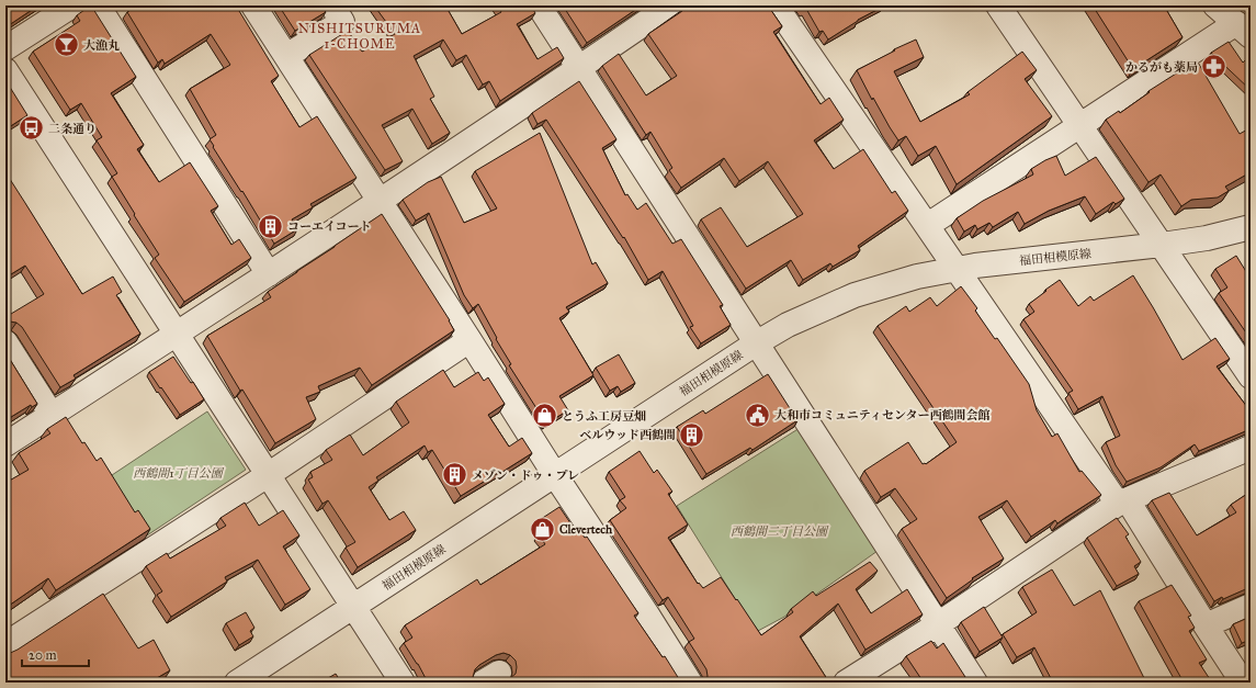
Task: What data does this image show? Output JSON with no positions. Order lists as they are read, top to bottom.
{
  "streets": {
    "street": ["福田相模原線"]
  },
  "districts": ["NISHITSURUMA 1-CHOME"],
  "parks": ["西鶴間1丁目公園", "西鶴間二丁目公園"],
  "places": {
    "bar": ["大漁丸"],
    "pharmacy": ["かるがも薬局"],
    "bus stop": ["二条通り"],
    "building": ["コーエイコート", "ベルウッド西鶴間", "メゾン・ドゥ・プレ"],
    "public building": ["大和市コミュニティセンター西鶴間会館"],
    "shop": ["とうふ工房豆畑", "Clevertech"]
  },
  "scale_bar": "20 m"
}
